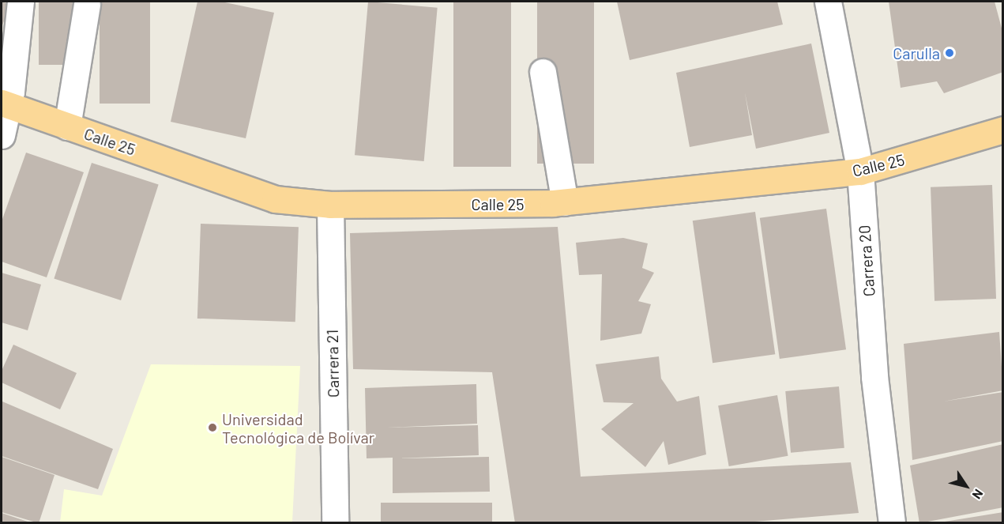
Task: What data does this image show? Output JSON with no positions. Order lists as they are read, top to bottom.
{
  "streets": {
    "main road": ["Calle 25"],
    "street": ["Carrera 20", "Carrera 21"]
  },
  "crossings": [
    ["Calle 25", "Carrera 20"],
    ["Calle 25", "Carrera 21"]
  ],
  "places": ["Carulla", "Universidad Tecnológica de Bolívar"],
  "north": "bottom right"
}
